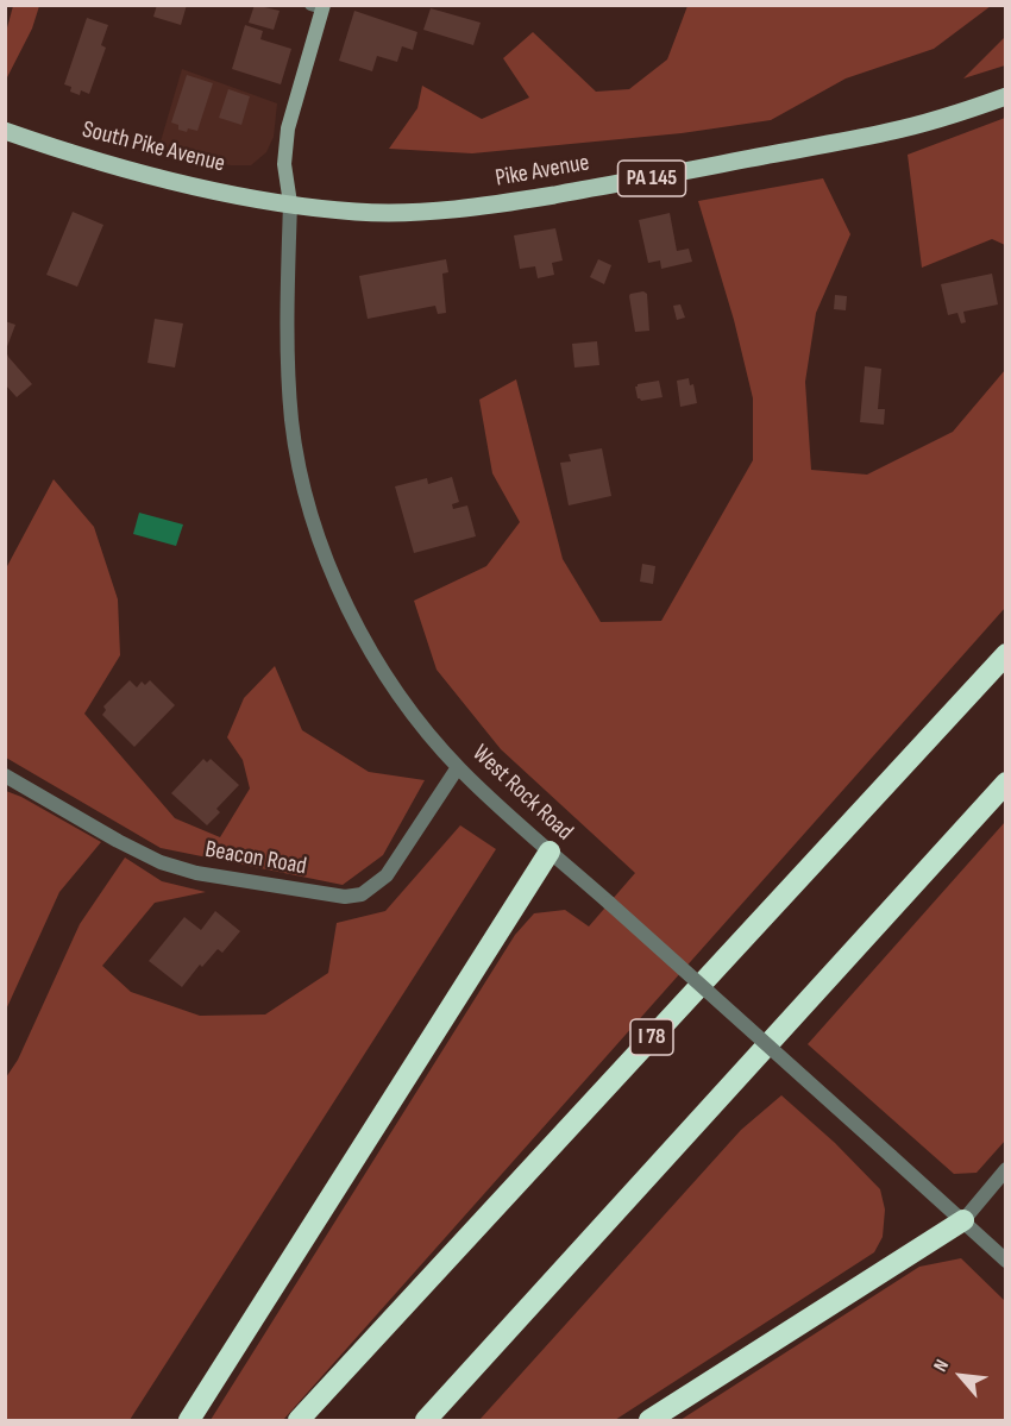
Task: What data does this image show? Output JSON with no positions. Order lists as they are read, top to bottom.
{
  "streets": {
    "highway": ["I 78"],
    "main road": ["South Pike Avenue", "Pike Avenue", "PA 145"],
    "street": ["West Rock Road", "Beacon Road"]
  },
  "crossings": [
    ["South Pike Avenue", "Pike Avenue"],
    ["South Pike Avenue", "West Rock Road"],
    ["Pike Avenue", "West Rock Road"],
    ["West Rock Road", "Beacon Road"]
  ],
  "north": "top left"
}
